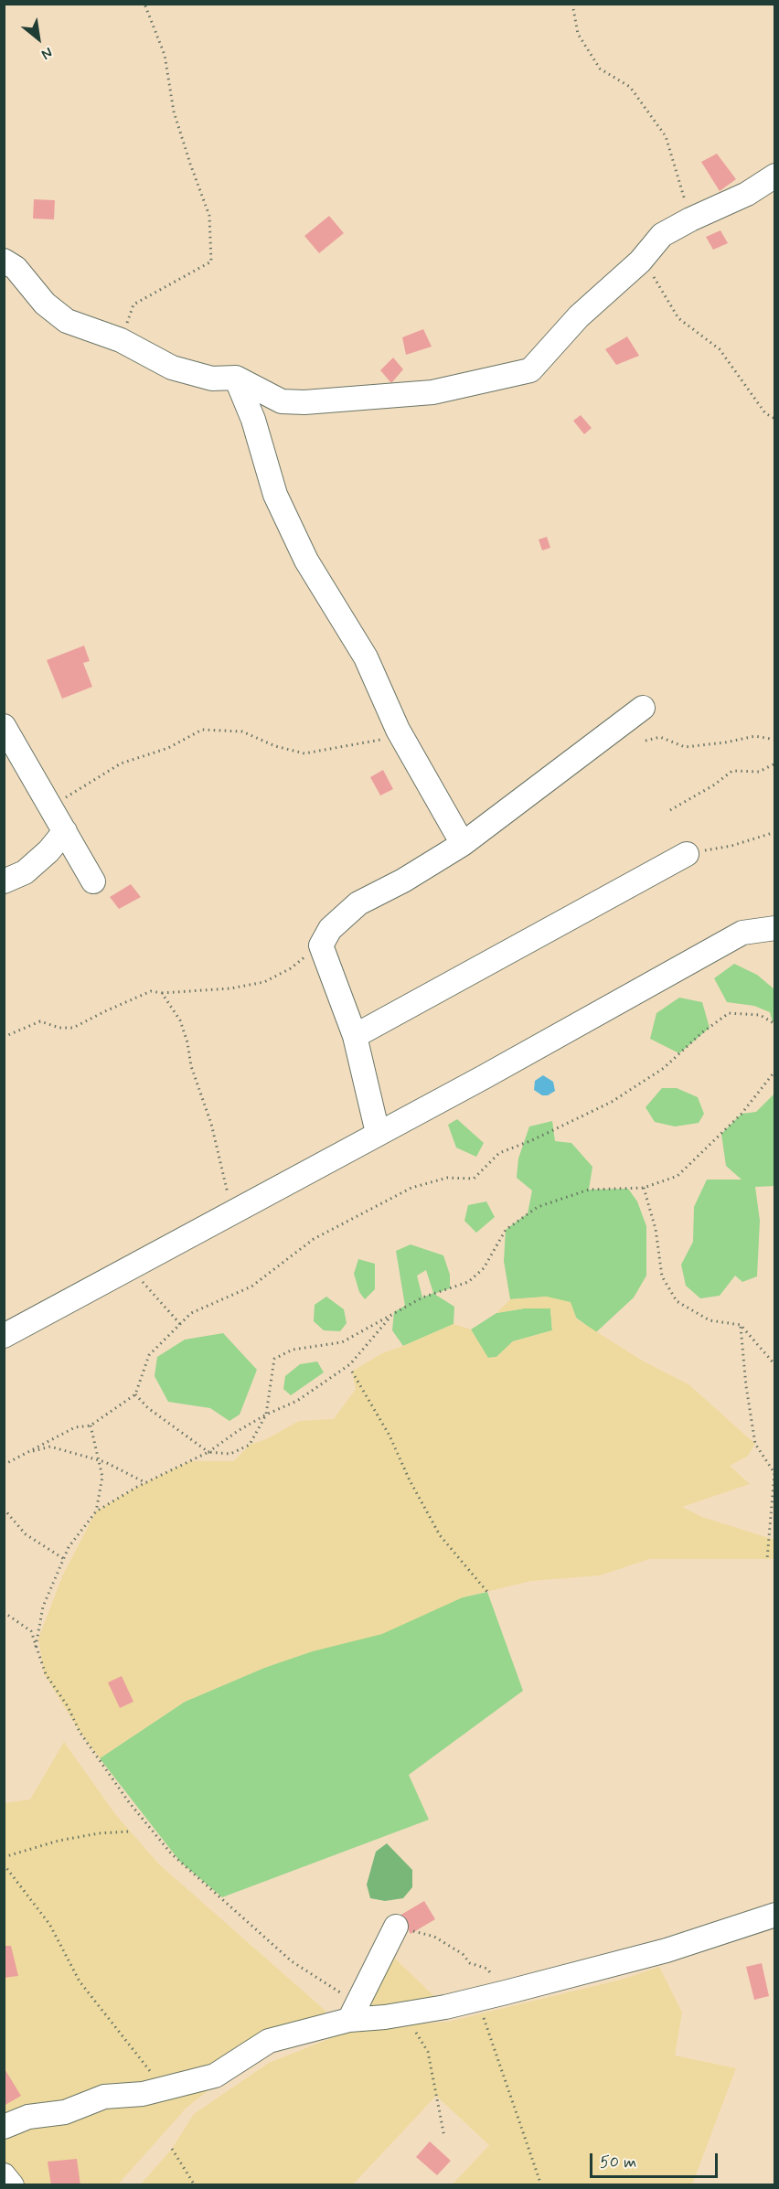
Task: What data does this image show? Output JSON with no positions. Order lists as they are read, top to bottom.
{
  "scale_bar": "50 m",
  "north": "bottom right"
}
